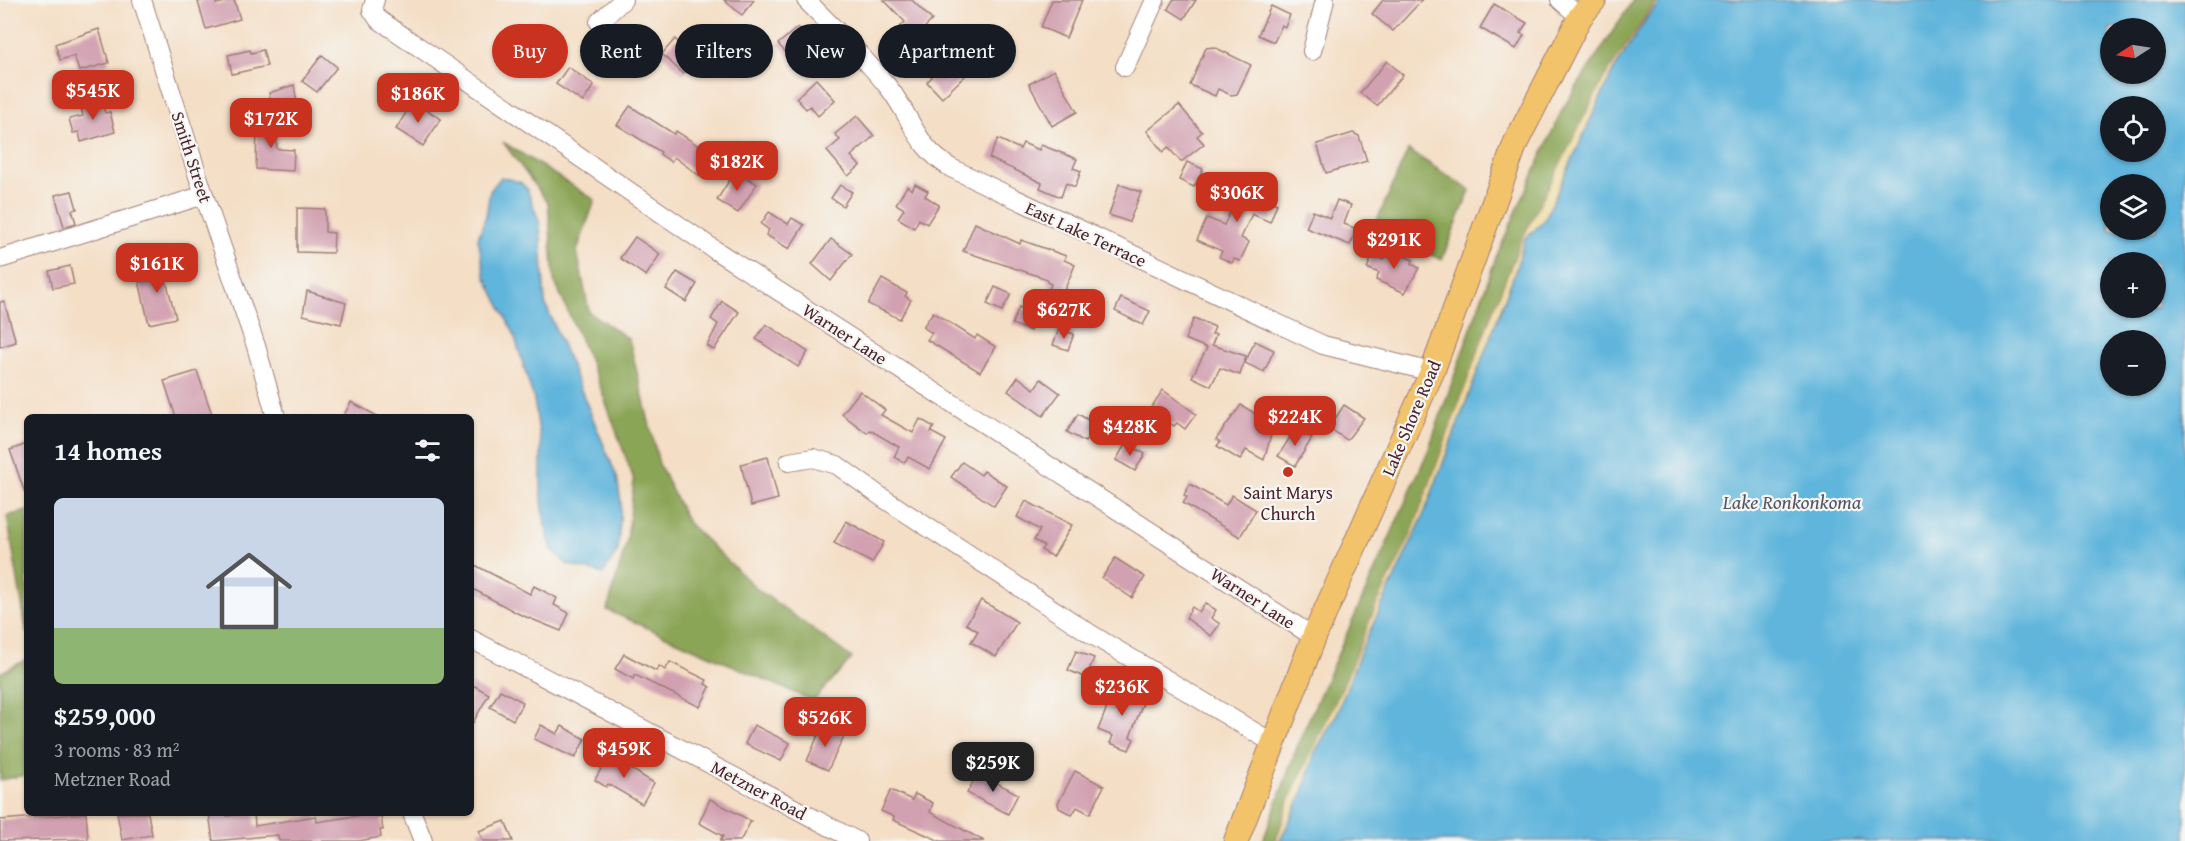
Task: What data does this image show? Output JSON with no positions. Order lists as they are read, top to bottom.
{
  "streets": {
    "main road": ["Lake Shore Road"],
    "street": [
      "Smith Street",
      "East Lake Terrace",
      "Warner Lane",
      "Metzner Road"
    ]
  },
  "crossings": [
    ["East Lake Terrace", "Lake Shore Road"],
    ["Warner Lane", "Lake Shore Road"]
  ],
  "water": ["Lake Ronkonkoma"],
  "places": ["Saint Marys Church"],
  "north": "left",
  "page": {
    "map_buttons": ["+", "−"],
    "chip": [
      "Buy",
      "Rent",
      "Filters",
      "New",
      "Apartment"
    ],
    "price": [
      "$545K",
      "$186K",
      "$172K",
      "$182K",
      "$306K",
      "$291K",
      "$161K",
      "$627K",
      "$224K",
      "$428K",
      "$236K",
      "$526K",
      "$459K",
      "$259K"
    ],
    "heading": "14 homes",
    "list": [
      {
        "name": "$259,000",
        "note": "3 rooms · 83 m² · Metzner Road"
      }
    ]
  }
}
